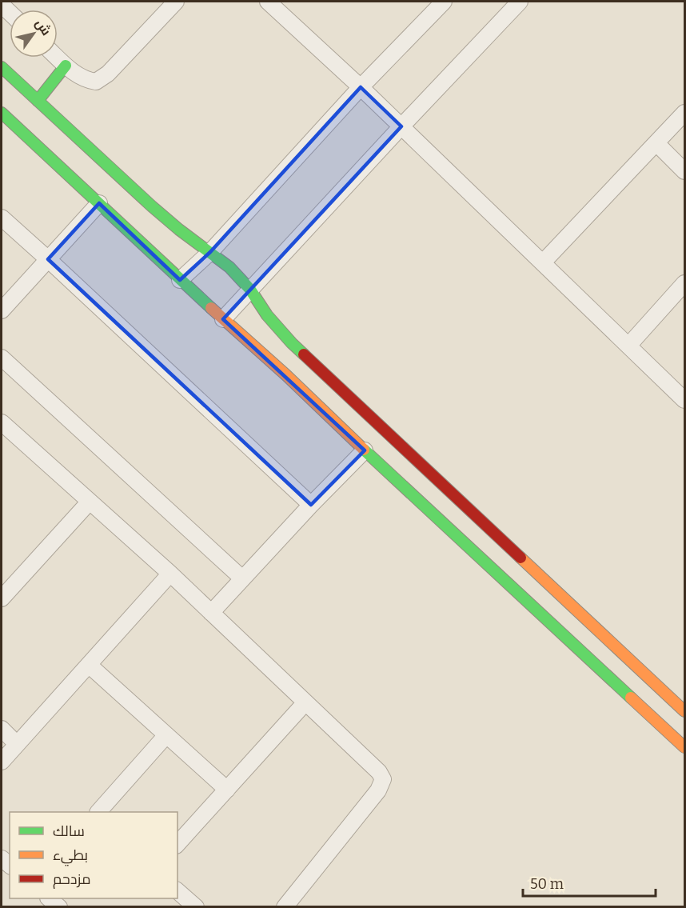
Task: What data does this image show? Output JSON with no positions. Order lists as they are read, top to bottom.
{
  "legend": ["سالك", "بطيء", "مزدحم"],
  "scale_bar": "50 m",
  "north": "top right"
}
